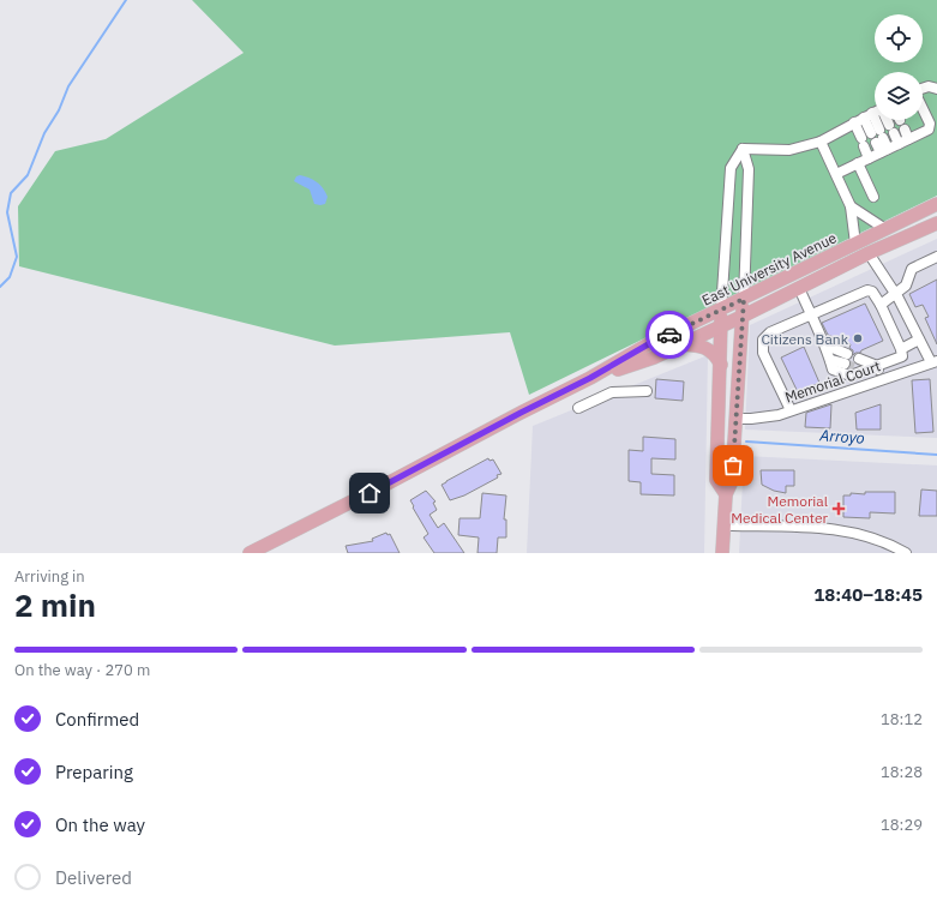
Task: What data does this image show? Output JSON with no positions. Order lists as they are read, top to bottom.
{
  "streets": {
    "main road": ["East University Avenue"],
    "street": ["Memorial Court"]
  },
  "water": ["Arroyo"],
  "places": {
    "other": ["Citizens Bank"],
    "health": ["Memorial Medical Center"]
  },
  "page": {
    "heading": ["2 min", "Arriving in", "18:40–18:45"],
    "bar": "On the way · 270 m",
    "list": [
      ["Confirmed", "18:12"],
      ["Preparing", "18:28"],
      ["On the way", "18:29"],
      "Delivered"
    ]
  }
}
